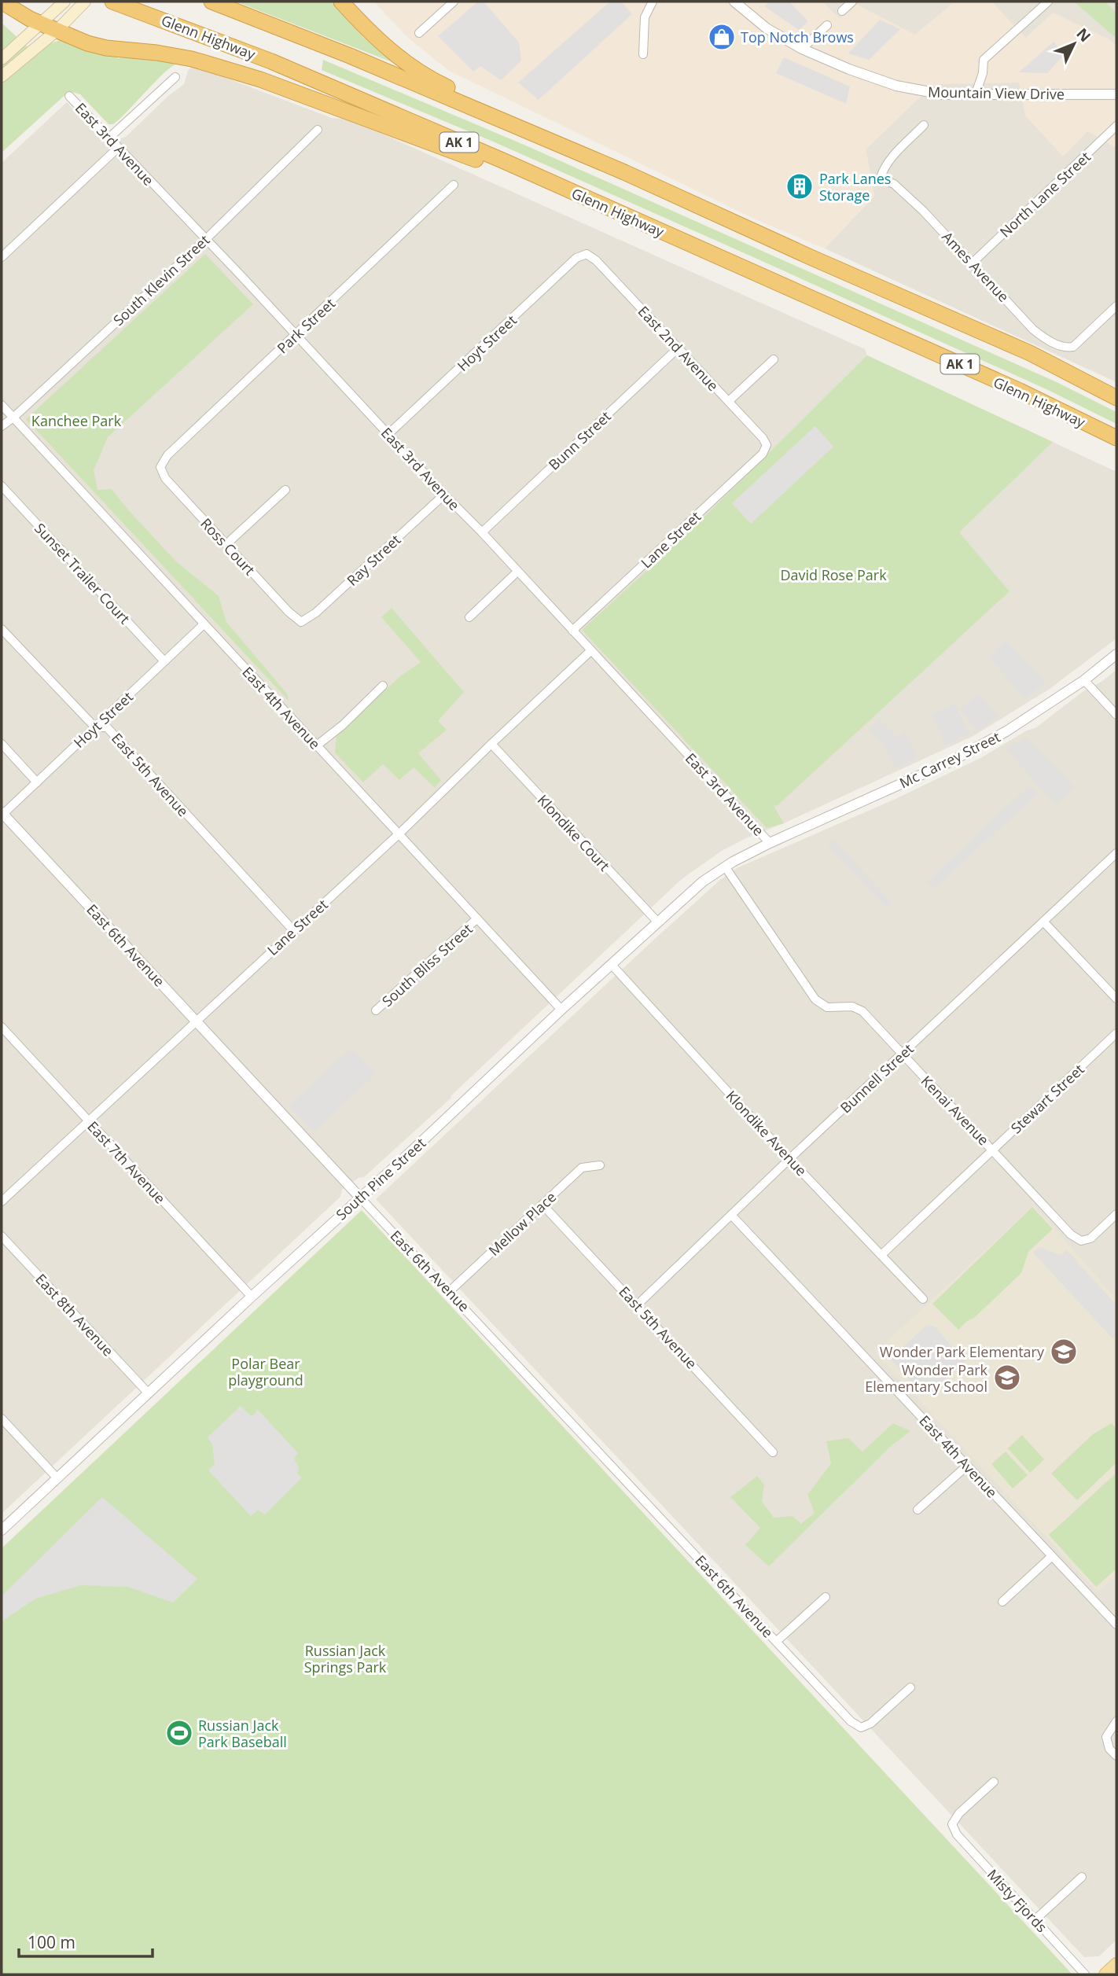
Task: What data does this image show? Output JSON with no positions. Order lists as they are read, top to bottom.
{
  "streets": {
    "highway": ["Glenn Highway", "AK 1"],
    "street": [
      "Mountain View Drive",
      "East 3rd Avenue",
      "North Lane Street",
      "Ames Avenue",
      "South Klevin Street",
      "Park Street",
      "Hoyt Street",
      "East 2nd Avenue",
      "Bunn Street",
      "Lane Street",
      "Ross Court",
      "Ray Street",
      "Sunset Trailer Court",
      "East 4th Avenue",
      "Mc Carrey Street",
      "East 5th Avenue",
      "Klondike Court",
      "East 6th Avenue",
      "South Bliss Street",
      "Bunnell Street",
      "Stewart Street",
      "Kenai Avenue",
      "Klondike Avenue",
      "East 7th Avenue",
      "South Pine Street",
      "Mellow Place",
      "East 8th Avenue",
      "Misty Fjords"
    ]
  },
  "crossings": [
    ["East 3rd Avenue", "South Klevin Street"],
    ["East 3rd Avenue", "Park Street"],
    ["East 3rd Avenue", "Hoyt Street"],
    ["East 3rd Avenue", "Bunn Street"],
    ["East 3rd Avenue", "Lane Street"],
    ["East 3rd Avenue", "Ray Street"],
    ["East 3rd Avenue", "Mc Carrey Street"],
    ["East 3rd Avenue", "South Pine Street"],
    ["North Lane Street", "Ames Avenue"],
    ["South Klevin Street", "East 4th Avenue"],
    ["Park Street", "Ross Court"],
    ["Hoyt Street", "East 2nd Avenue"],
    ["Hoyt Street", "Sunset Trailer Court"],
    ["Hoyt Street", "East 4th Avenue"],
    ["Hoyt Street", "East 5th Avenue"],
    ["Hoyt Street", "East 6th Avenue"],
    ["East 2nd Avenue", "Bunn Street"],
    ["East 2nd Avenue", "Lane Street"],
    ["Lane Street", "East 4th Avenue"],
    ["Lane Street", "East 5th Avenue"],
    ["Lane Street", "Klondike Court"],
    ["Lane Street", "East 6th Avenue"],
    ["Lane Street", "East 7th Avenue"],
    ["Ross Court", "Ray Street"],
    ["East 4th Avenue", "South Bliss Street"],
    ["East 4th Avenue", "Bunnell Street"],
    ["East 4th Avenue", "South Pine Street"],
    ["Mc Carrey Street", "South Pine Street"],
    ["East 5th Avenue", "Bunnell Street"],
    ["East 5th Avenue", "Mellow Place"],
    ["Klondike Court", "South Pine Street"],
    ["East 6th Avenue", "South Pine Street"],
    ["East 6th Avenue", "Mellow Place"],
    ["Bunnell Street", "Kenai Avenue"],
    ["Bunnell Street", "Klondike Avenue"],
    ["Stewart Street", "Kenai Avenue"],
    ["Stewart Street", "Klondike Avenue"],
    ["Kenai Avenue", "South Pine Street"],
    ["Klondike Avenue", "South Pine Street"],
    ["East 7th Avenue", "South Pine Street"],
    ["South Pine Street", "East 8th Avenue"]
  ],
  "parks": [
    "Kanchee Park",
    "David Rose Park",
    "Polar Bear playground",
    "Russian Jack Springs Park"
  ],
  "places": {
    "shop": ["Top Notch Brows"],
    "building": ["Park Lanes Storage"],
    "school or university": ["Wonder Park Elementary", "Wonder Park Elementary School"],
    "sports": ["Russian Jack Park Baseball"]
  },
  "scale_bar": "100 m",
  "north": "top right"
}
